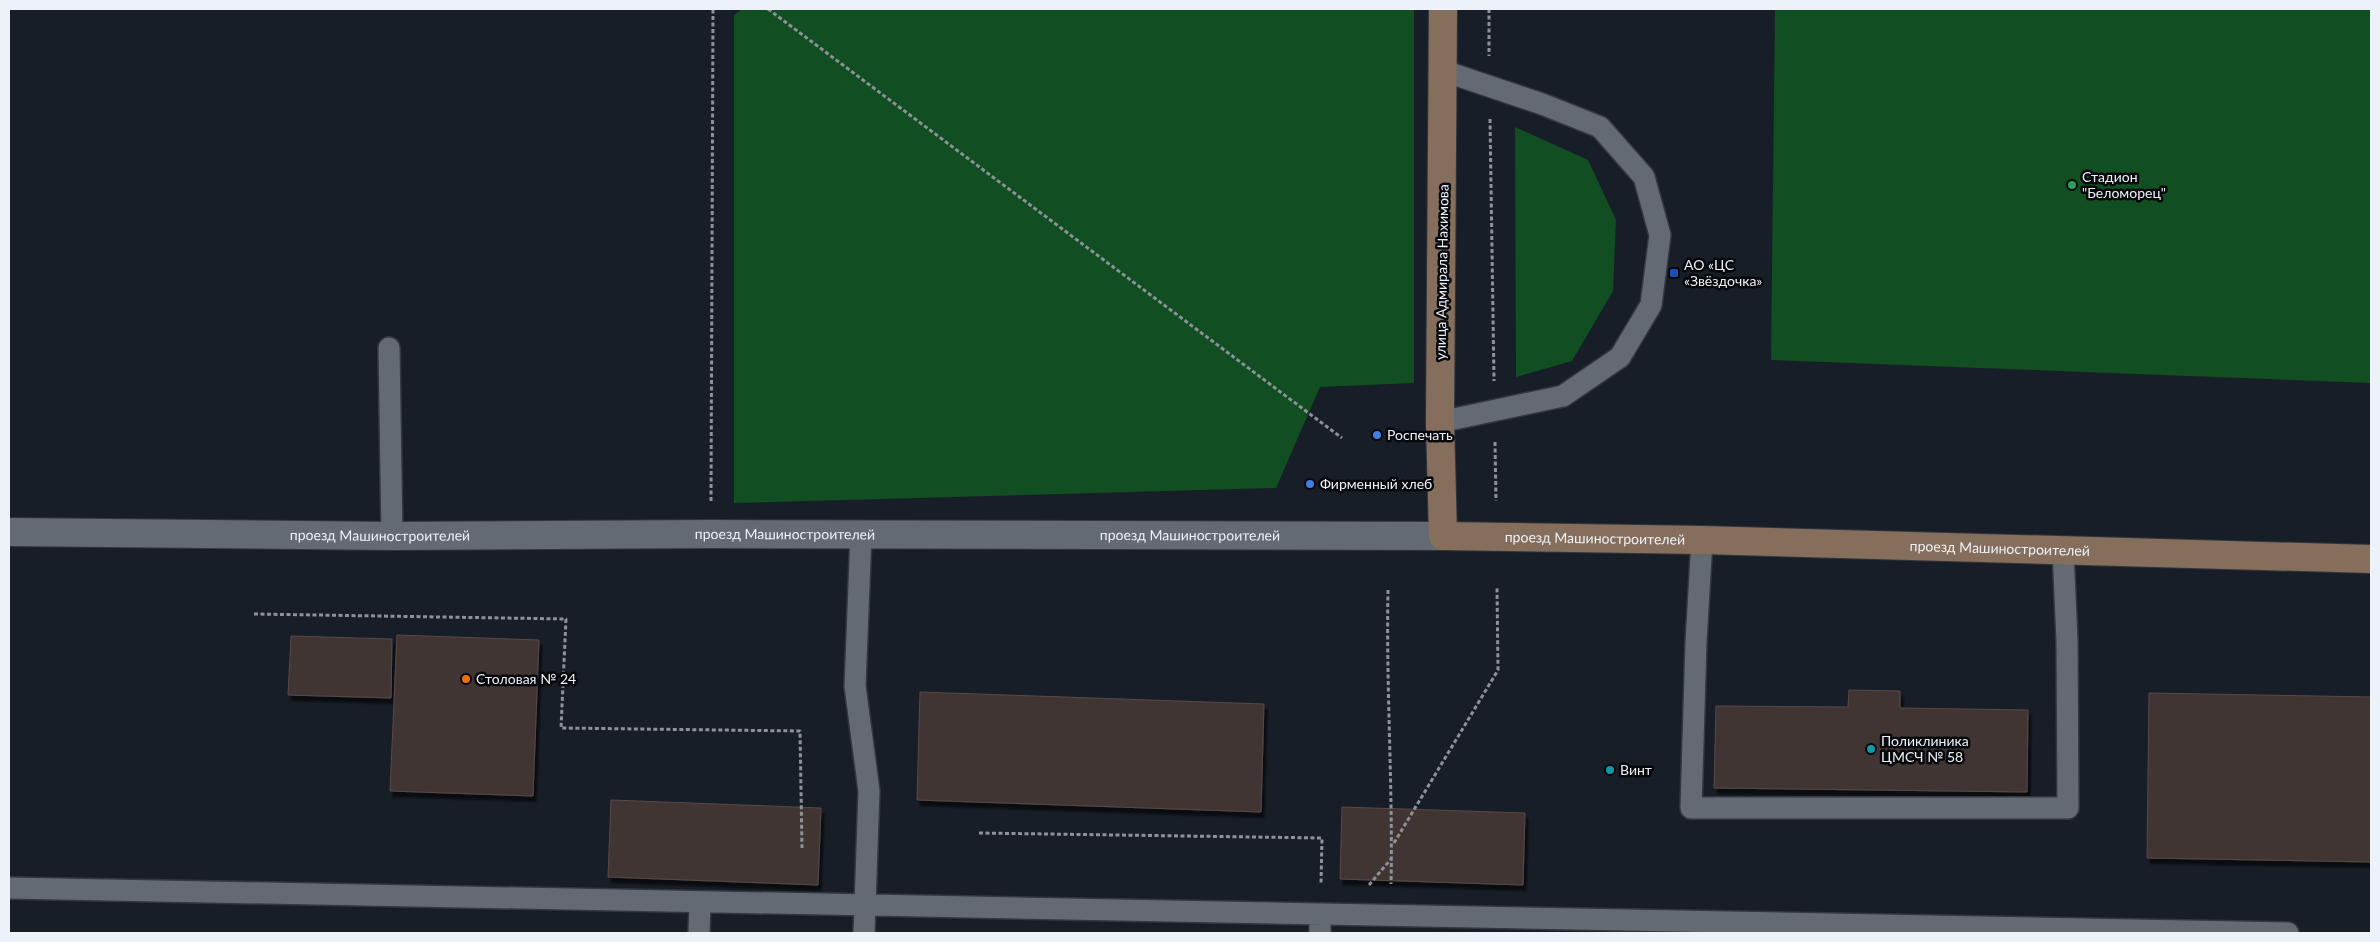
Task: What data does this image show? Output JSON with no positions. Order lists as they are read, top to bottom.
{
  "streets": {
    "street": ["улица Адмирала Нахимова", "проезд Машиностроителей"]
  },
  "crossings": [
    ["улица Адмирала Нахимова", "проезд Машиностроителей"]
  ],
  "places": {
    "other": [
      "Стадион \"Беломорец\"",
      "Роспечать",
      "Фирменный хлеб",
      "Столовая № 24",
      "Поликлиника ЦМСЧ № 58",
      "Винт"
    ],
    "transit": ["АО «ЦС «Звёздочка»"]
  }
}
